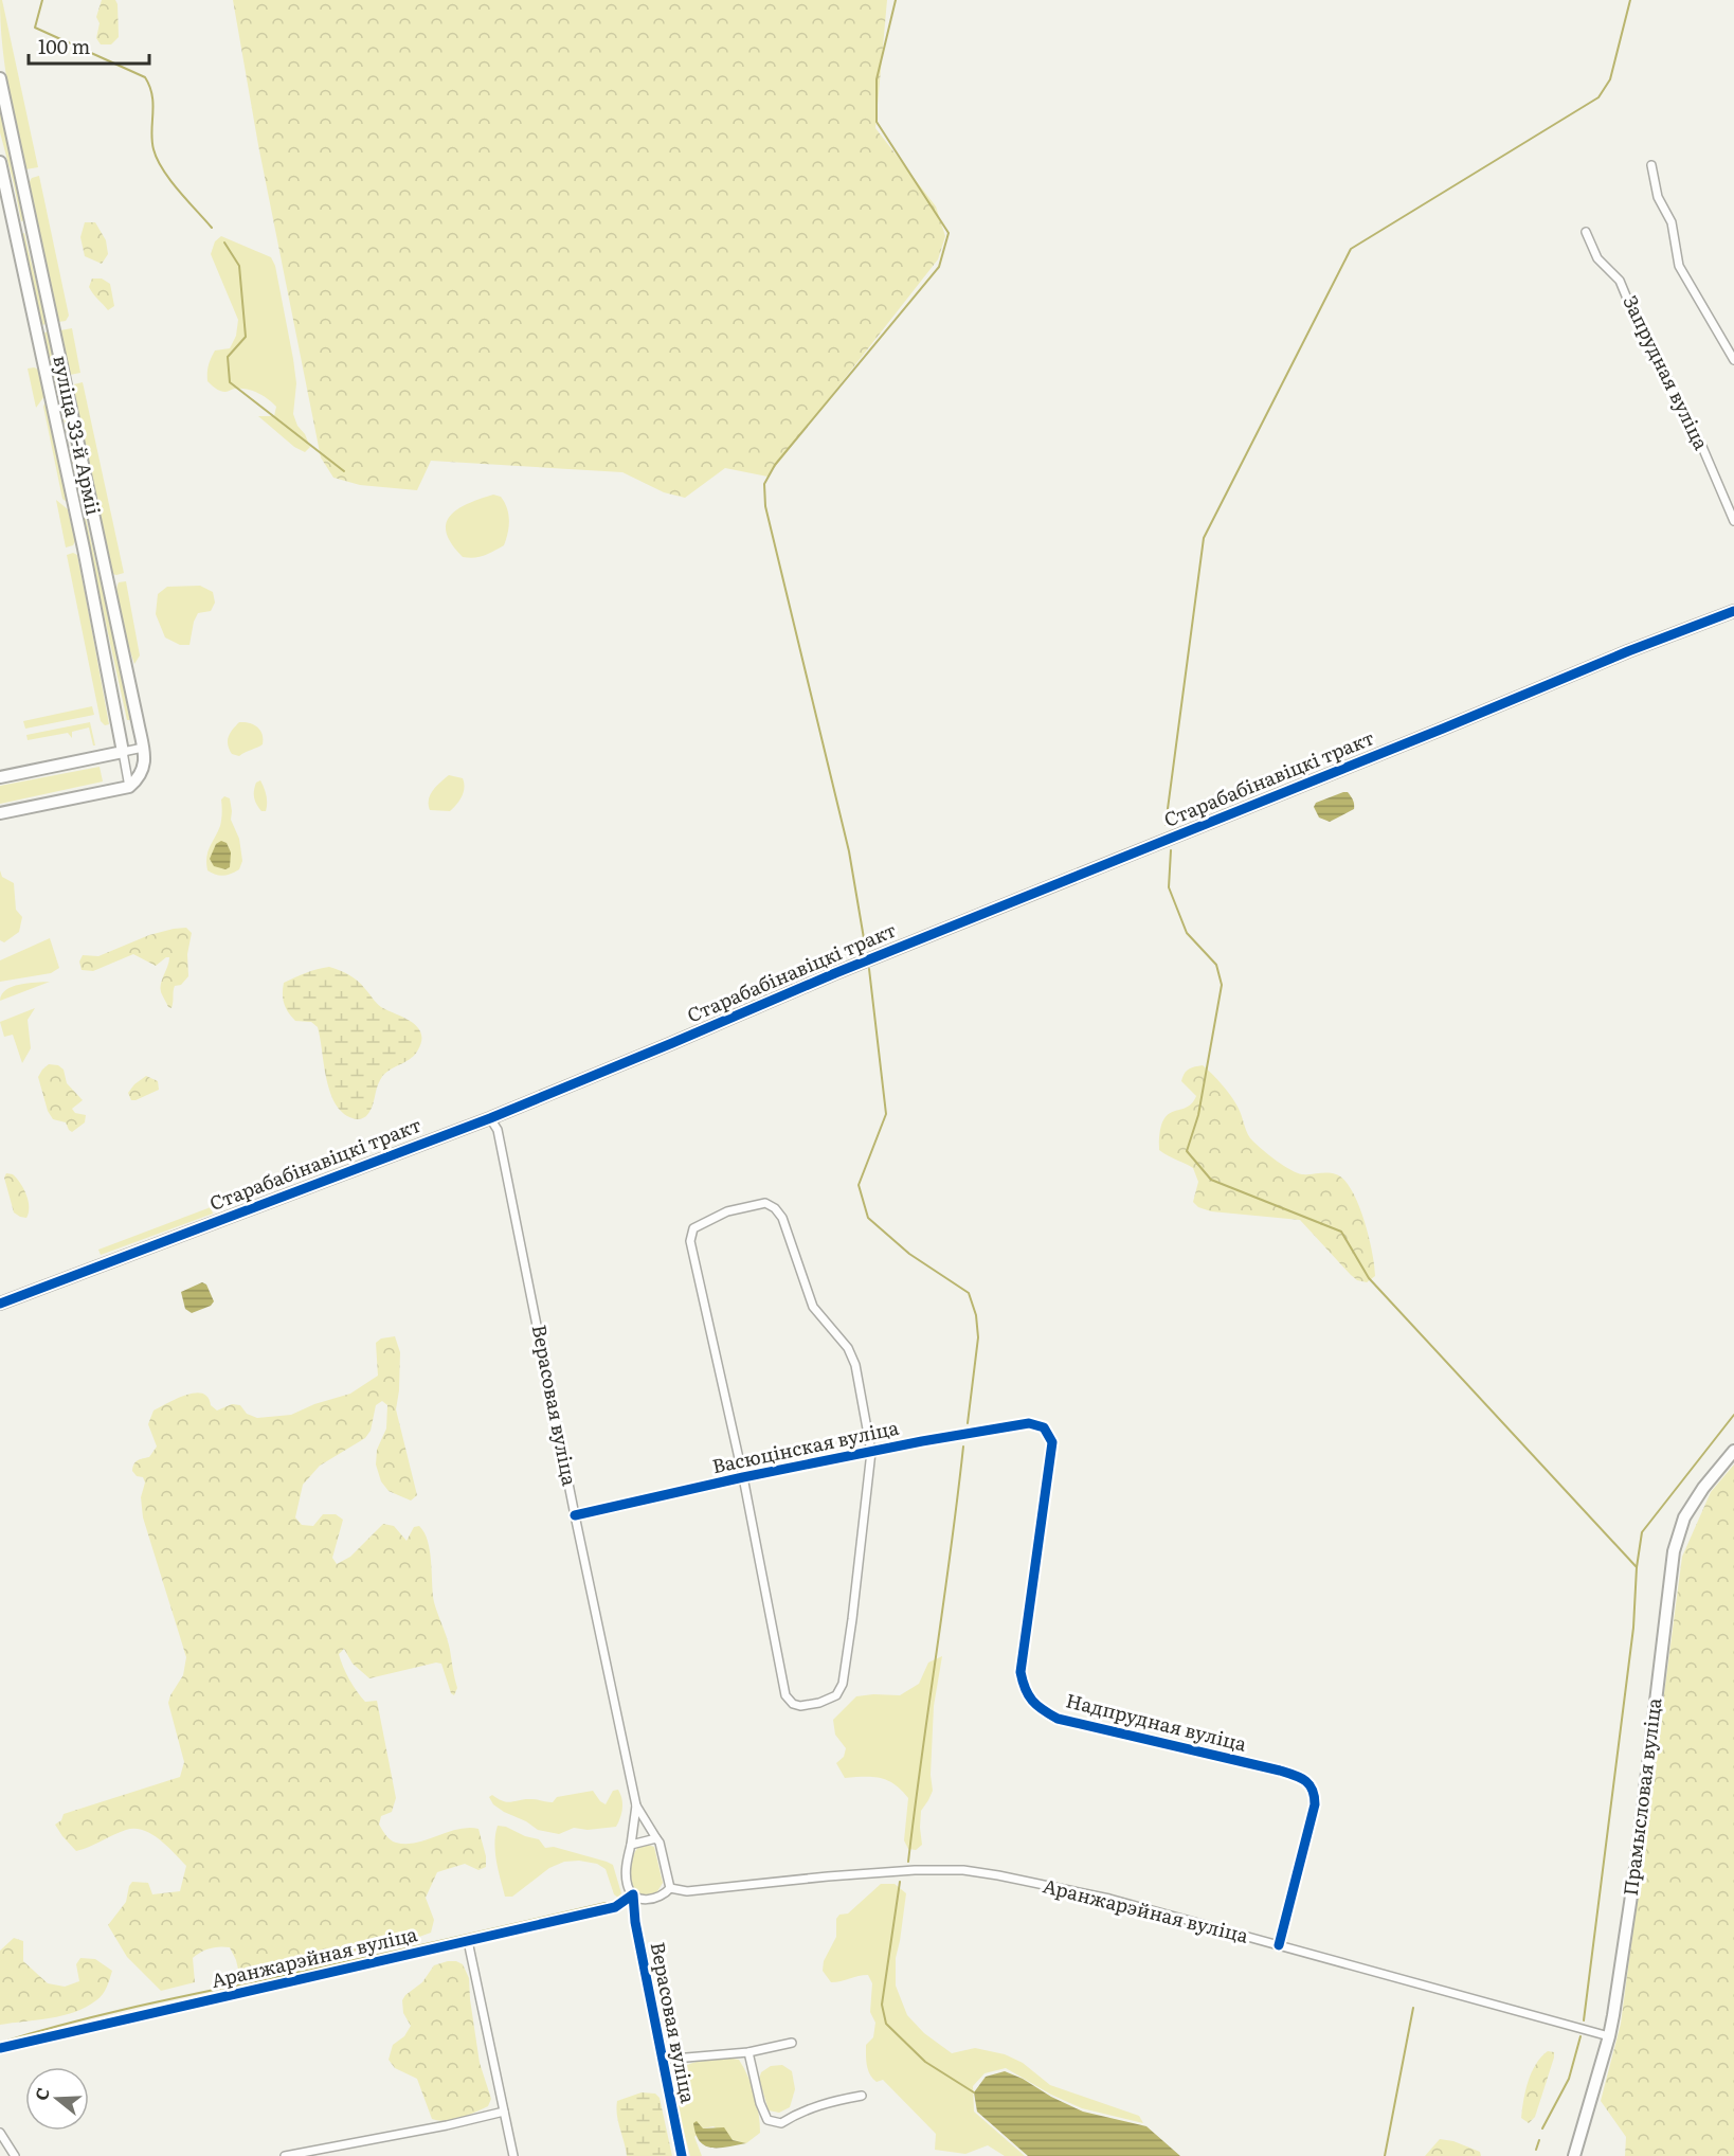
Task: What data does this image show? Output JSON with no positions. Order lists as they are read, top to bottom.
{
  "streets": {
    "street": [
      "Запрудная вуліца",
      "вуліца 33-й Арміі",
      "Старабабінавіцкі тракт",
      "Верасовая вуліца",
      "Васюцінская вуліца",
      "Надпрудная вуліца",
      "Прамысловая вуліца",
      "Аранжарэйная вуліца"
    ]
  },
  "crossings": [
    ["Старабабінавіцкі тракт", "Верасовая вуліца"],
    ["Верасовая вуліца", "Васюцінская вуліца"],
    ["Верасовая вуліца", "Аранжарэйная вуліца"],
    ["Васюцінская вуліца", "Надпрудная вуліца"],
    ["Надпрудная вуліца", "Аранжарэйная вуліца"],
    ["Прамысловая вуліца", "Аранжарэйная вуліца"]
  ],
  "scale_bar": "100 m",
  "north": "left"
}
